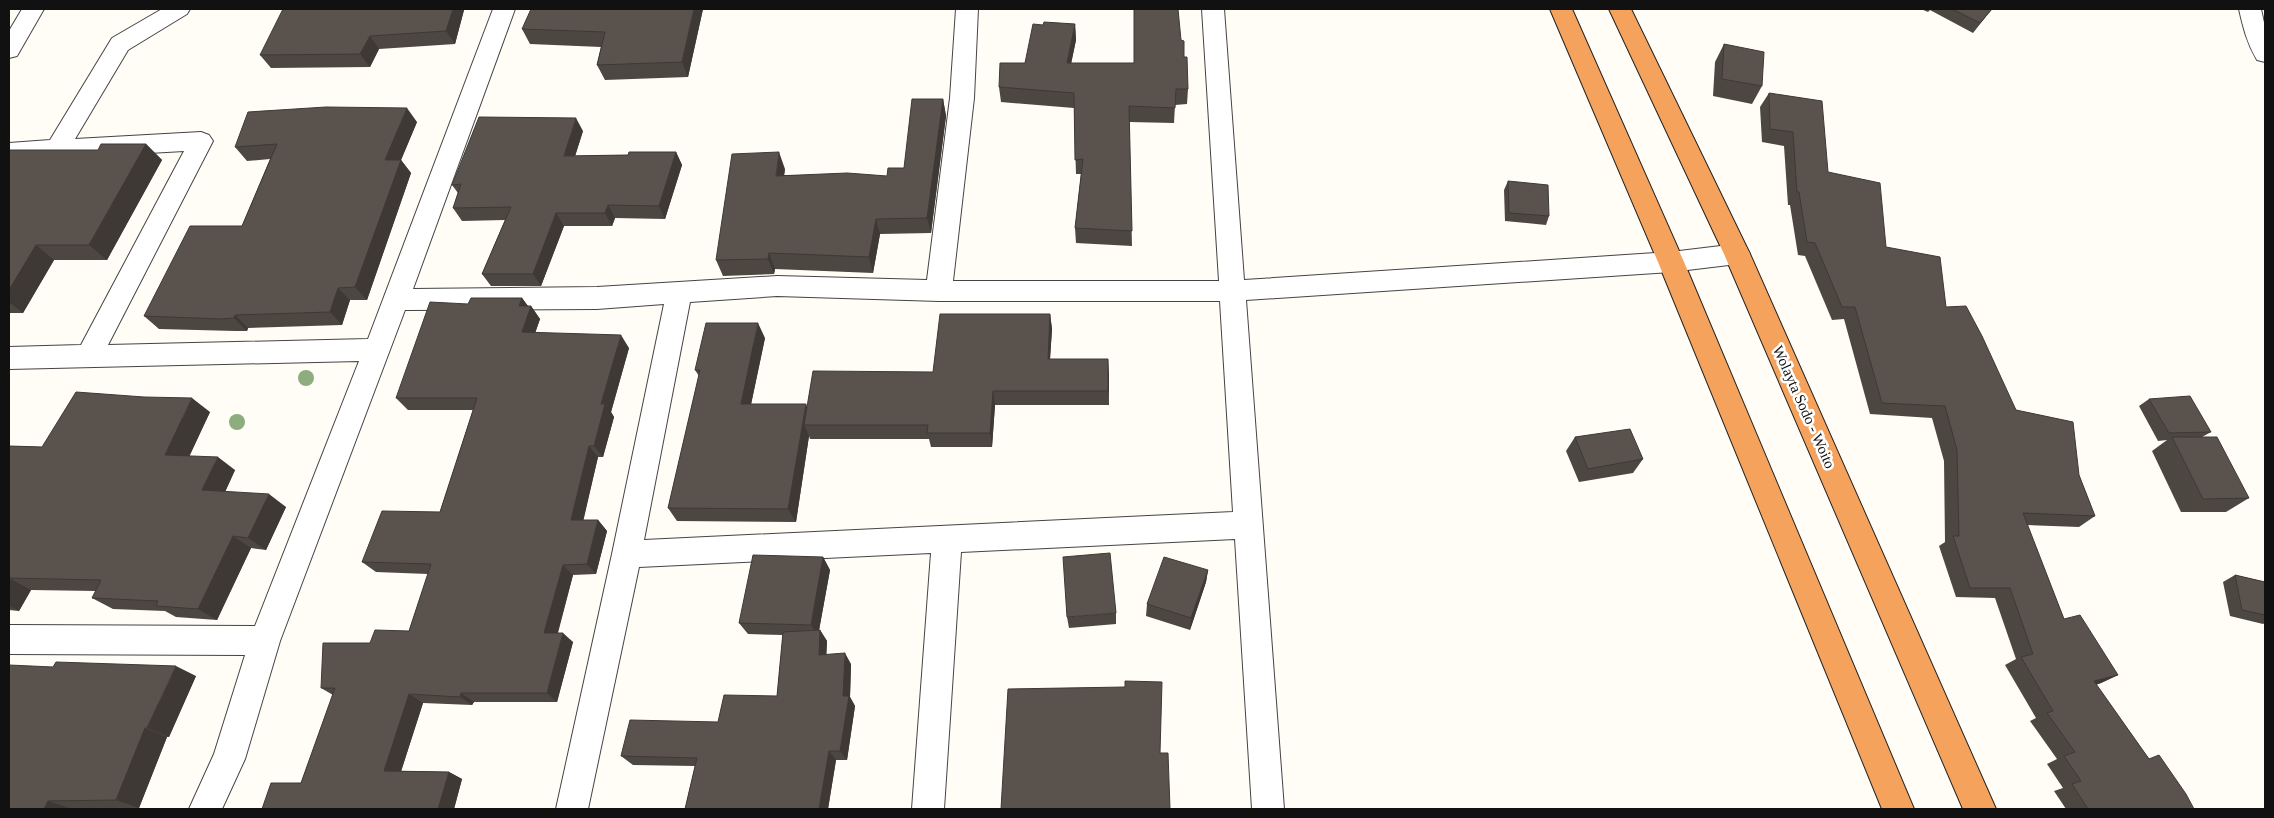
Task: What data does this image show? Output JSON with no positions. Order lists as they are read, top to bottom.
{
  "streets": {
    "highway": ["Wolayta Sodo - Woito"]
  }
}
